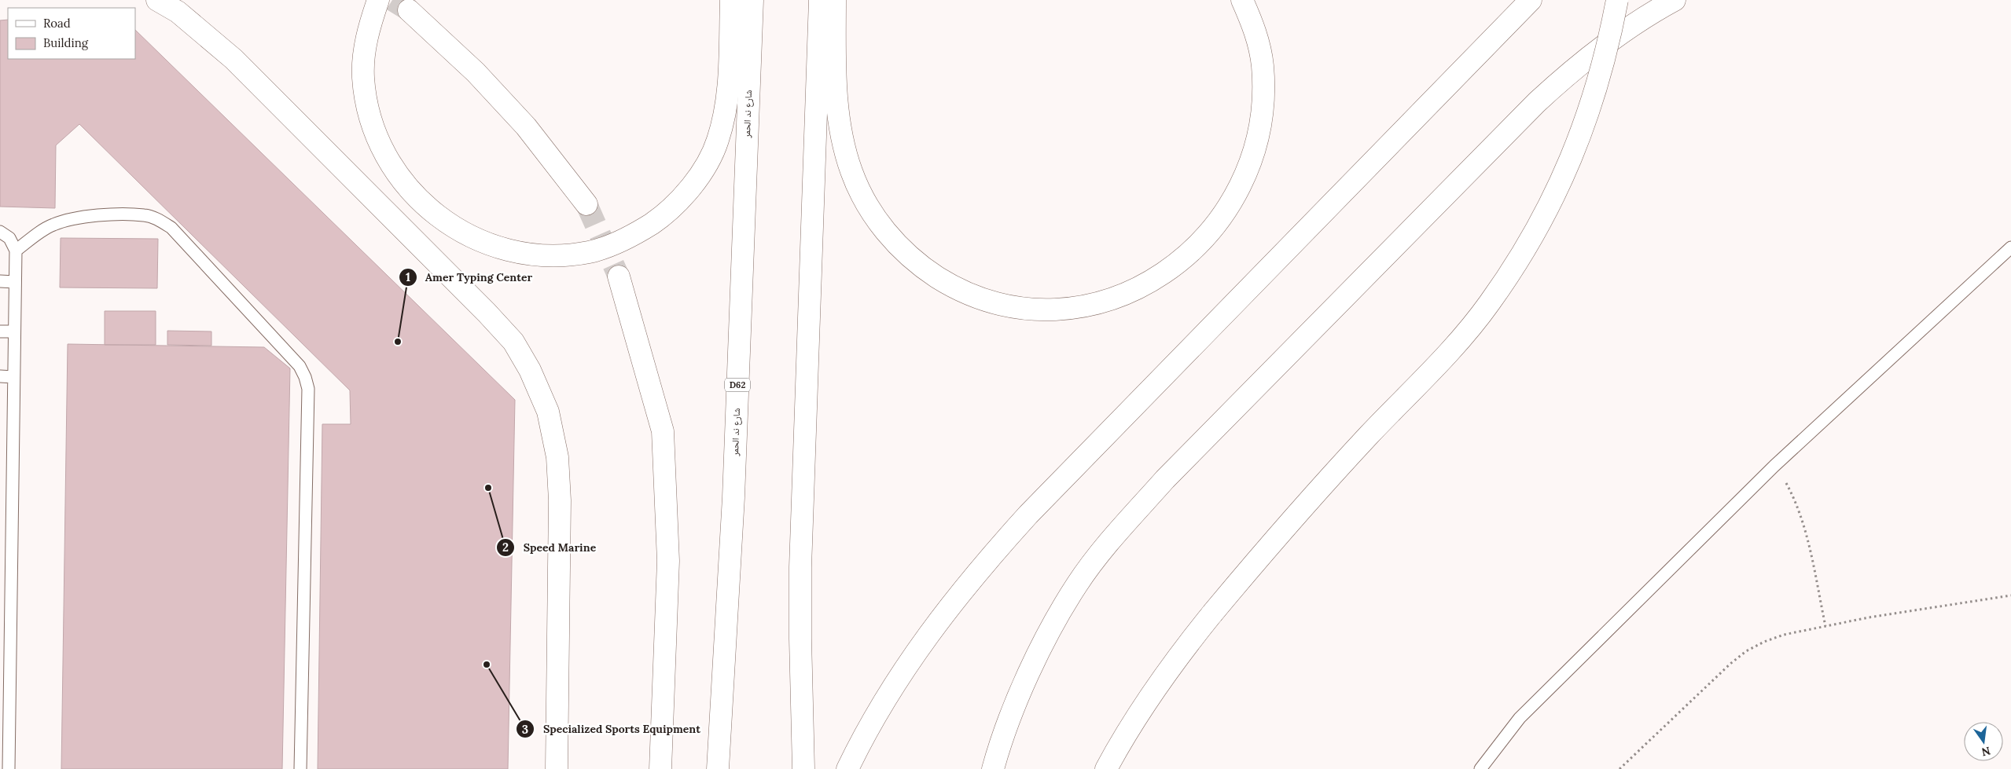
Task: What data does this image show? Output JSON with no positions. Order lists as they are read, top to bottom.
{
  "streets": {
    "main road": ["شارع ند الحمر", "D62"]
  },
  "places": ["Amer Typing Center", "Speed Marine", "Specialized Sports Equipment"],
  "legend": ["Road", "Building"],
  "north": "bottom"
}
